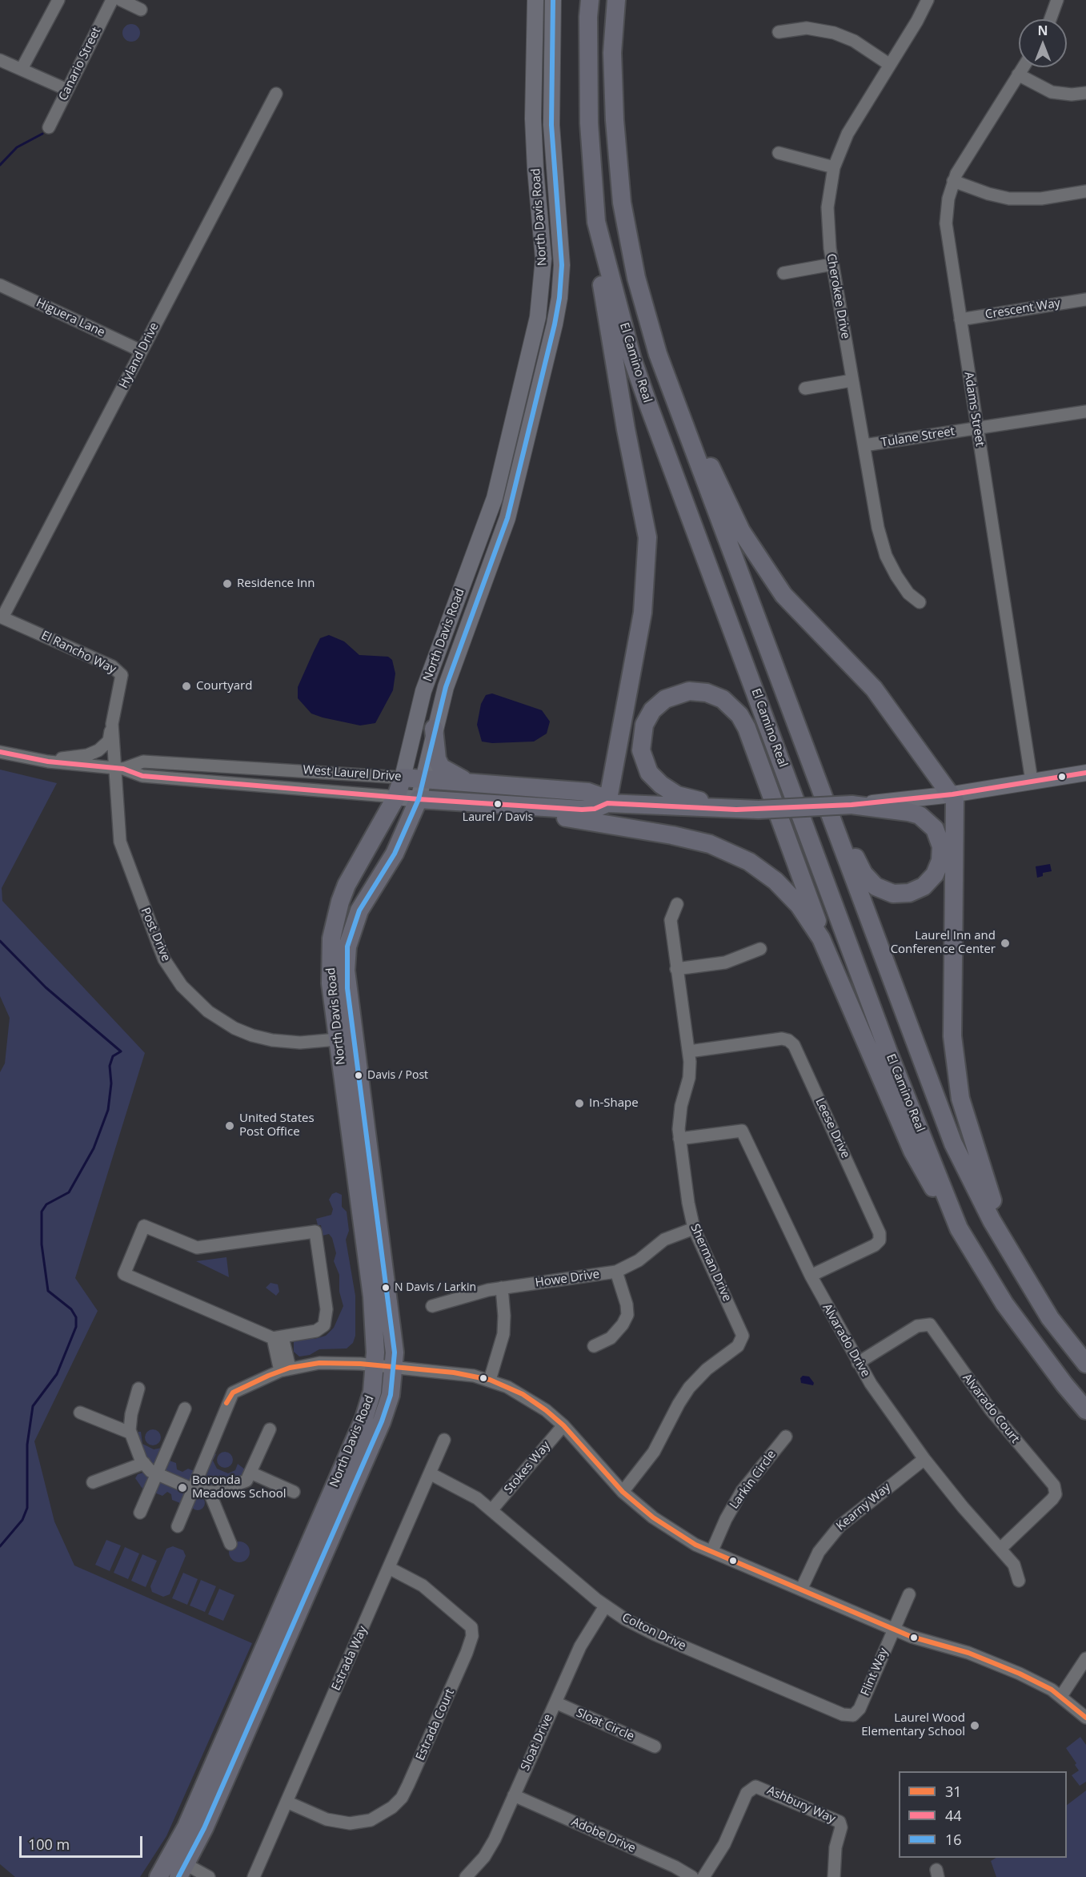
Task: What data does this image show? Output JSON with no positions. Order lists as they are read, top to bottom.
{
  "streets": {
    "highway": ["North Davis Road", "El Camino Real", "West Laurel Drive"],
    "street": [
      "Canario Street",
      "Cherokee Drive",
      "Crescent Way",
      "Higuera Lane",
      "Hyland Drive",
      "Adams Street",
      "Tulane Street",
      "El Rancho Way",
      "Post Drive",
      "Leese Drive",
      "Sherman Drive",
      "Howe Drive",
      "Alvarado Drive",
      "Alvarado Court",
      "Stokes Way",
      "Larkin Circle",
      "Kearny Way",
      "Colton Drive",
      "Estrada Way",
      "Flint Way",
      "Estrada Court",
      "Sloat Circle",
      "Sloat Drive",
      "Ashbury Way",
      "Adobe Drive"
    ]
  },
  "crossings": [
    ["North Davis Road", "West Laurel Drive"],
    ["North Davis Road", "Post Drive"],
    ["Cherokee Drive", "Tulane Street"],
    ["Crescent Way", "Adams Street"],
    ["Higuera Lane", "Hyland Drive"],
    ["Hyland Drive", "El Rancho Way"],
    ["Adams Street", "Tulane Street"],
    ["Adams Street", "West Laurel Drive"],
    ["El Rancho Way", "West Laurel Drive"],
    ["El Rancho Way", "Post Drive"],
    ["West Laurel Drive", "Post Drive"],
    ["Leese Drive", "Sherman Drive"],
    ["Leese Drive", "Alvarado Drive"],
    ["Sherman Drive", "Howe Drive"],
    ["Sherman Drive", "Alvarado Drive"],
    ["Alvarado Drive", "Alvarado Court"],
    ["Alvarado Drive", "Kearny Way"],
    ["Stokes Way", "Colton Drive"],
    ["Colton Drive", "Estrada Way"],
    ["Colton Drive", "Flint Way"],
    ["Colton Drive", "Sloat Drive"],
    ["Estrada Way", "Estrada Court"],
    ["Sloat Circle", "Sloat Drive"],
    ["Sloat Drive", "Adobe Drive"]
  ],
  "places": [
    "Residence Inn",
    "Courtyard",
    "Laurel / Davis",
    "Laurel Inn and Conference Center",
    "Davis / Post",
    "In-Shape",
    "United States Post Office",
    "N Davis / Larkin",
    "Boronda Meadows School",
    "Laurel Wood Elementary School"
  ],
  "lines": ["transit line 16", "transit line 44", "transit line 31"],
  "legend": ["31", "44", "16"],
  "scale_bar": "100 m",
  "north": "top"
}
